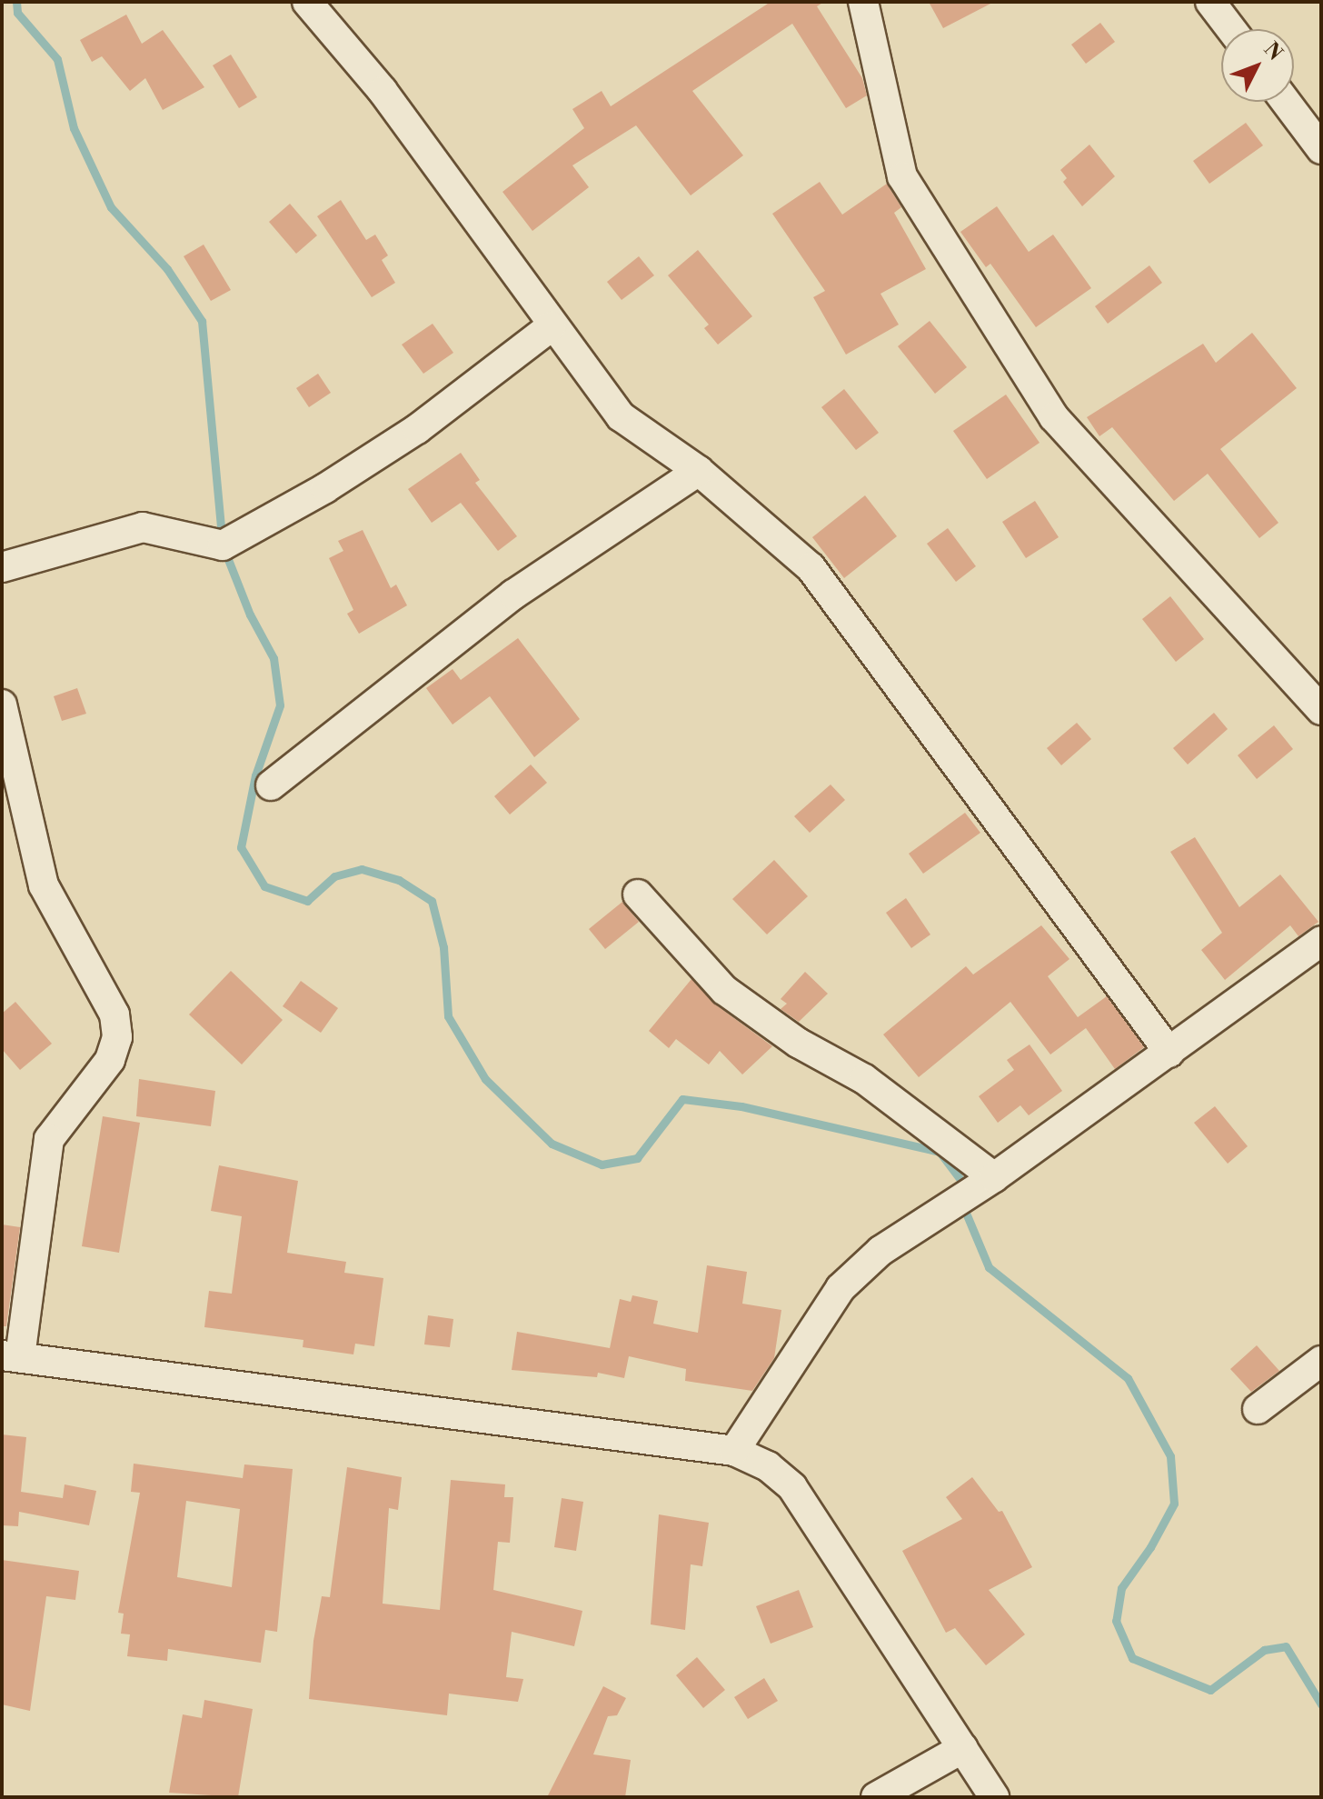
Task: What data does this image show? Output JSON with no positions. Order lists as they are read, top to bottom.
{
  "north": "top right"
}
